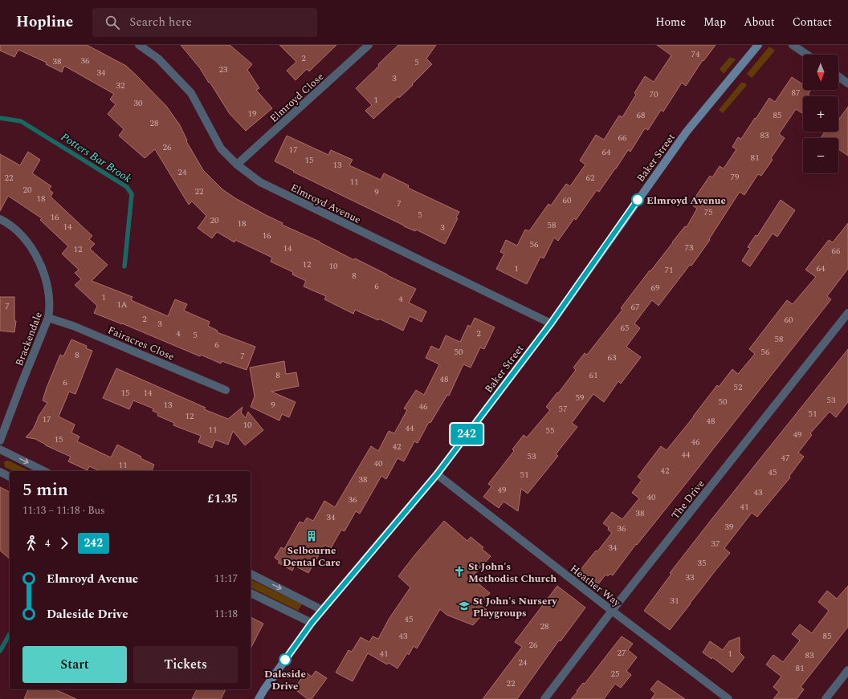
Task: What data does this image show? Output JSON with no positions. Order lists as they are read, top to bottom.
{
  "streets": {
    "street": [
      "Elmroyd Close",
      "Baker Street",
      "Elmroyd Avenue",
      "Brackendale",
      "Fairacres Close",
      "The Drive",
      "Heather Way"
    ]
  },
  "crossings": [
    ["Elmroyd Close", "Elmroyd Avenue"],
    ["Baker Street", "Elmroyd Avenue"],
    ["Baker Street", "Heather Way"],
    ["Brackendale", "Fairacres Close"],
    ["The Drive", "Heather Way"]
  ],
  "water": ["Potters Bar Brook"],
  "places": {
    "other": ["Elmroyd Avenue", "Daleside Drive"],
    "building": ["Selbourne Dental Care"],
    "church": ["St John's Methodist Church"],
    "school or university": ["St John's Nursery Playgroups"]
  },
  "lines": ["bus line 242"],
  "house_numbers": [
    "74",
    "2",
    "36",
    "38",
    "5",
    "23",
    "34",
    "3",
    "32",
    "87",
    "70",
    "1",
    "30",
    "19",
    "68",
    "85",
    "28",
    "83",
    "66",
    "26",
    "17",
    "64",
    "81",
    "15",
    "13",
    "24",
    "79",
    "22",
    "62",
    "11",
    "20",
    "22",
    "9",
    "18",
    "60",
    "7",
    "75",
    "5",
    "16",
    "20",
    "18",
    "58",
    "14",
    "3",
    "16",
    "56",
    "73",
    "14",
    "12",
    "66",
    "12",
    "10",
    "1",
    "64",
    "71",
    "8",
    "6",
    "69",
    "1",
    "4",
    "1A",
    "7",
    "67",
    "2",
    "60",
    "3",
    "65",
    "4",
    "2",
    "5",
    "58",
    "6",
    "50",
    "56",
    "8",
    "7",
    "63",
    "8",
    "61",
    "48",
    "6",
    "52",
    "15",
    "14",
    "59",
    "53",
    "50",
    "13",
    "9",
    "46",
    "57",
    "51",
    "12",
    "17",
    "48",
    "10",
    "44",
    "11",
    "55",
    "49",
    "15",
    "46",
    "42",
    "44",
    "53",
    "47",
    "40",
    "11",
    "42",
    "45",
    "51",
    "38",
    "49",
    "43",
    "40",
    "36",
    "41",
    "38",
    "34",
    "39",
    "36",
    "37",
    "34",
    "35",
    "33",
    "31",
    "45",
    "28",
    "43",
    "85",
    "26",
    "27",
    "41",
    "1",
    "83",
    "24",
    "81",
    "25",
    "22"
  ],
  "north": "bottom",
  "page": {
    "header": "Hopline",
    "search": "Search here",
    "nav": [
      "Home",
      "Map",
      "About",
      "Contact"
    ],
    "on_map": "242",
    "map_buttons": ["+", "−"],
    "heading": ["5 min", "11:13 – 11:18 · Bus", "£1.35"],
    "legs": ["4", "242"],
    "list": [
      {
        "name": "Elmroyd Avenue",
        "value": "11:17"
      },
      {
        "name": "Daleside Drive",
        "value": "11:18"
      }
    ],
    "buttons": ["Start", "Tickets"]
  }
}
